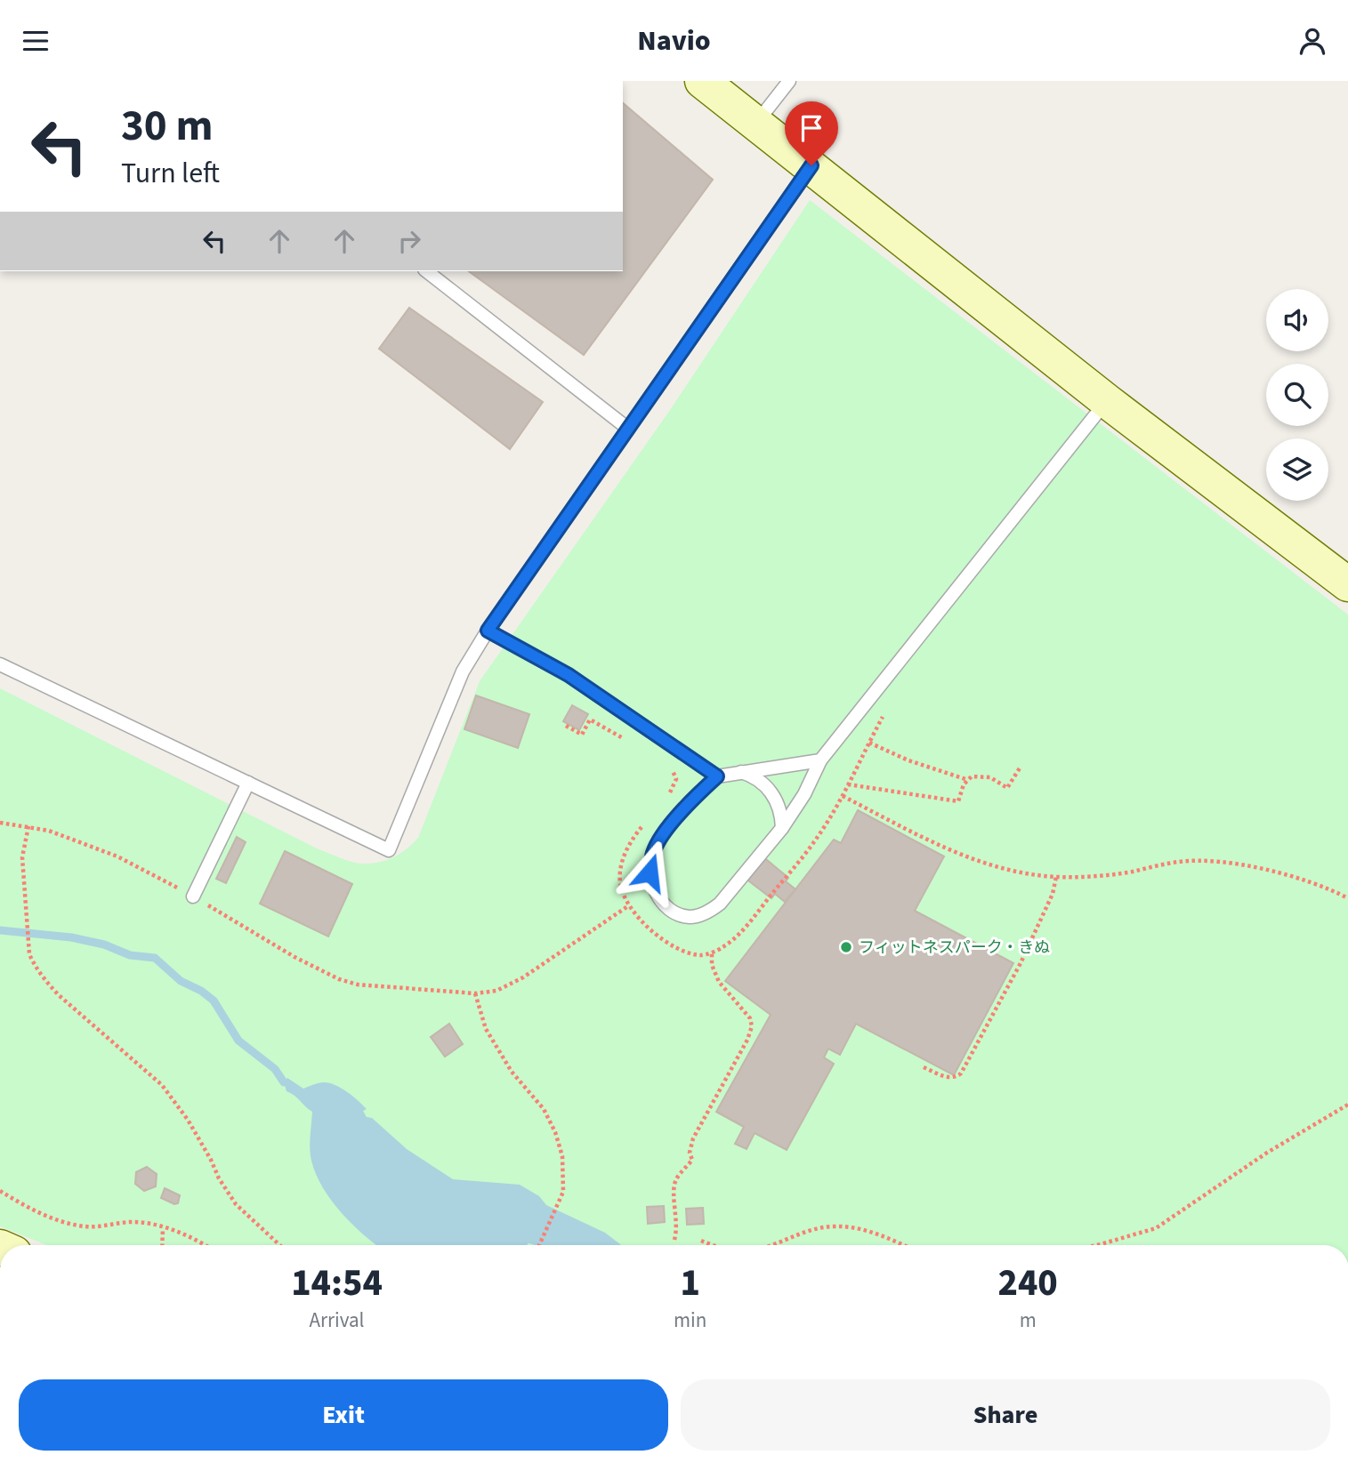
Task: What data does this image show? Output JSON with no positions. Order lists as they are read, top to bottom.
{
  "places": ["フィットネスパーク・きぬ"],
  "page": {
    "header": "Navio",
    "turn": ["30 m", "Turn left"],
    "eta": [
      "14:54",
      "Arrival",
      "1",
      "min",
      "240",
      "m"
    ],
    "buttons": ["Exit", "Share"]
  }
}
